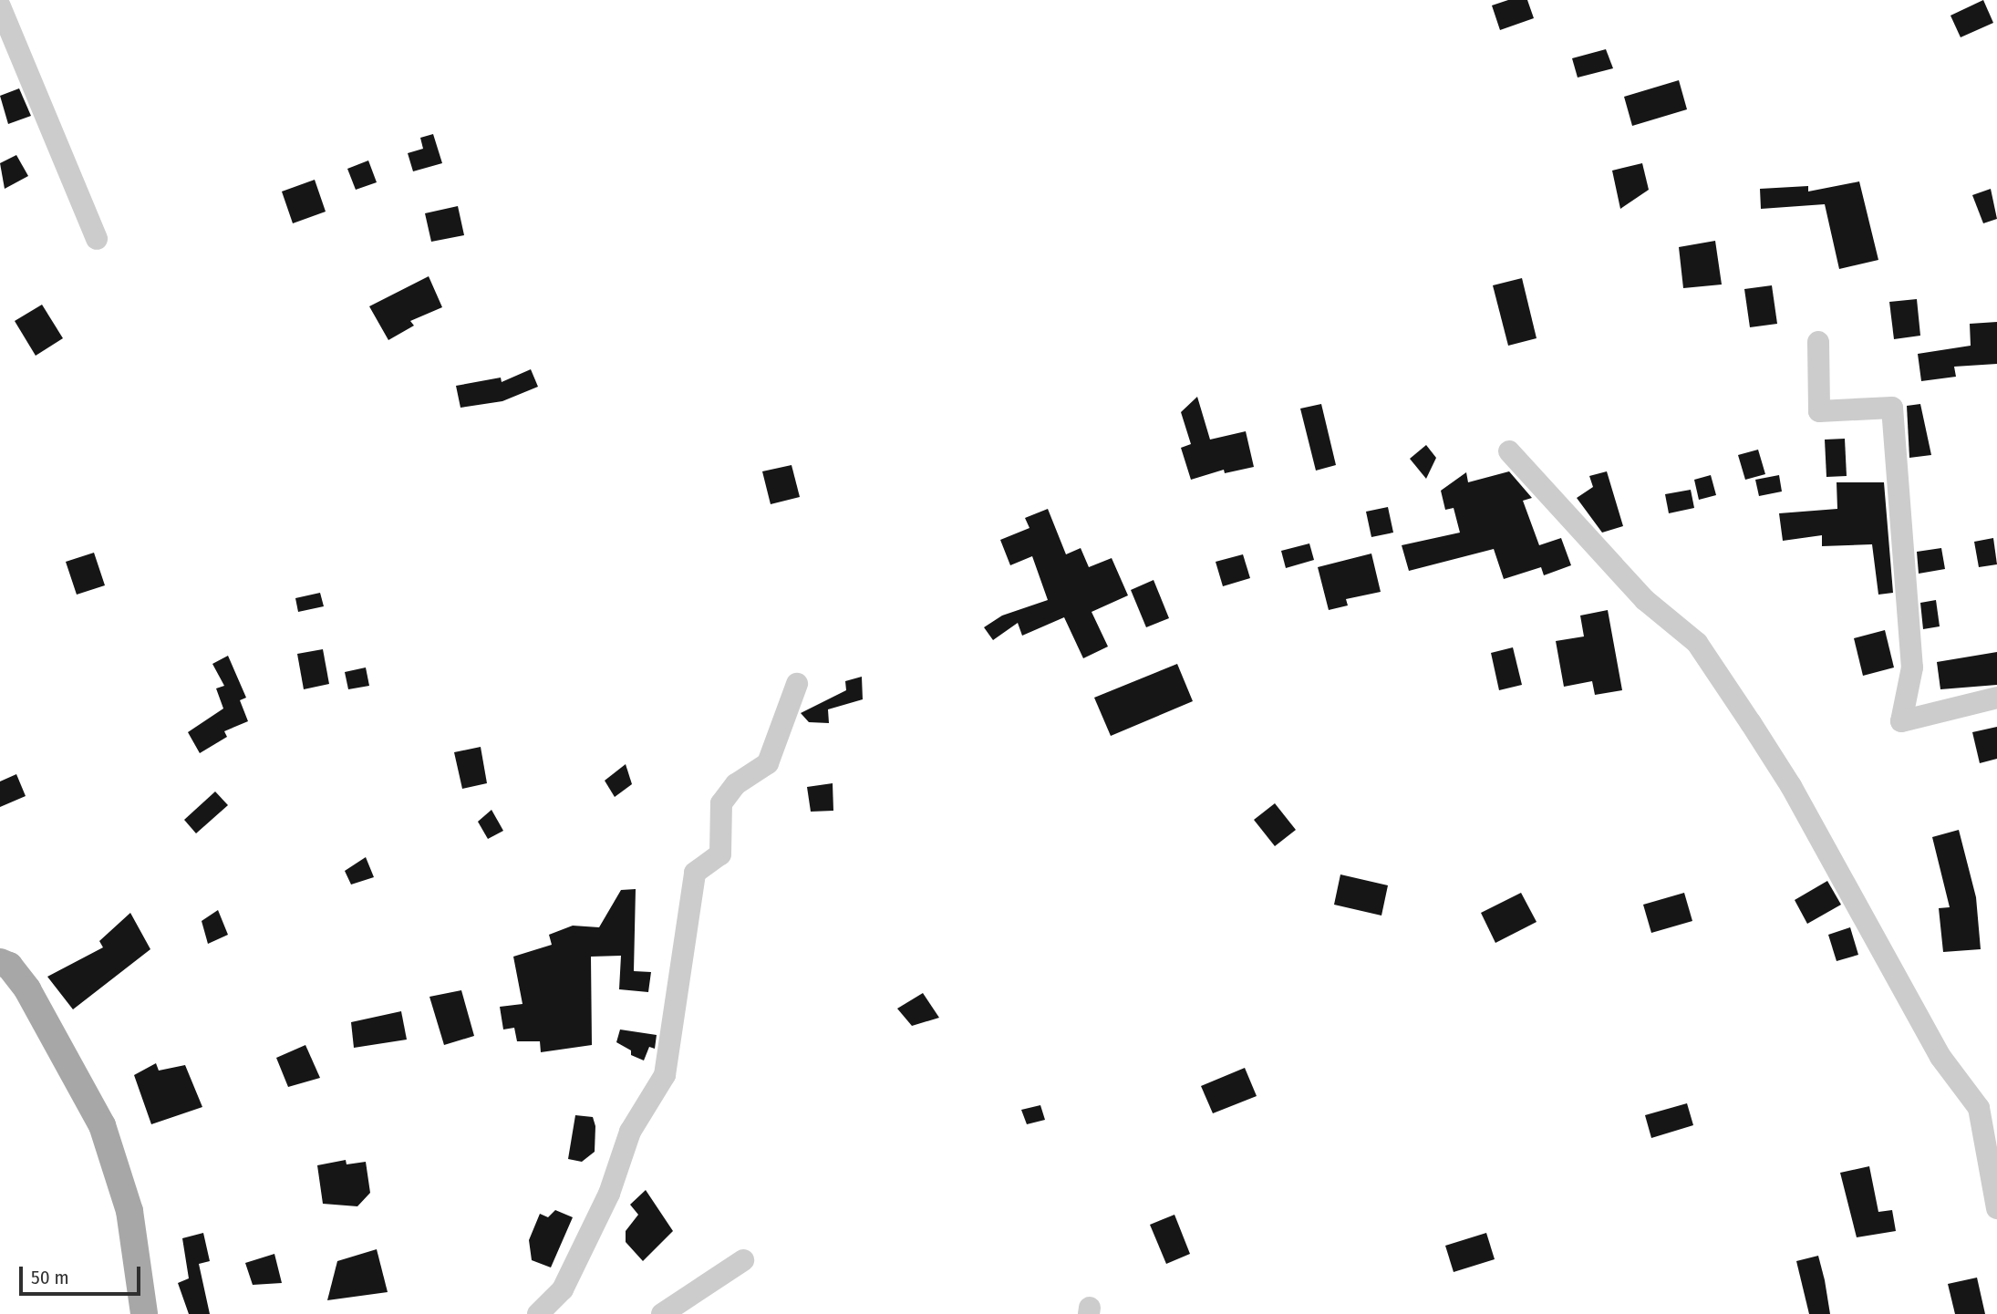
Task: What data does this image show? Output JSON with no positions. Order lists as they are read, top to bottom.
{
  "scale_bar": "50 m"
}
